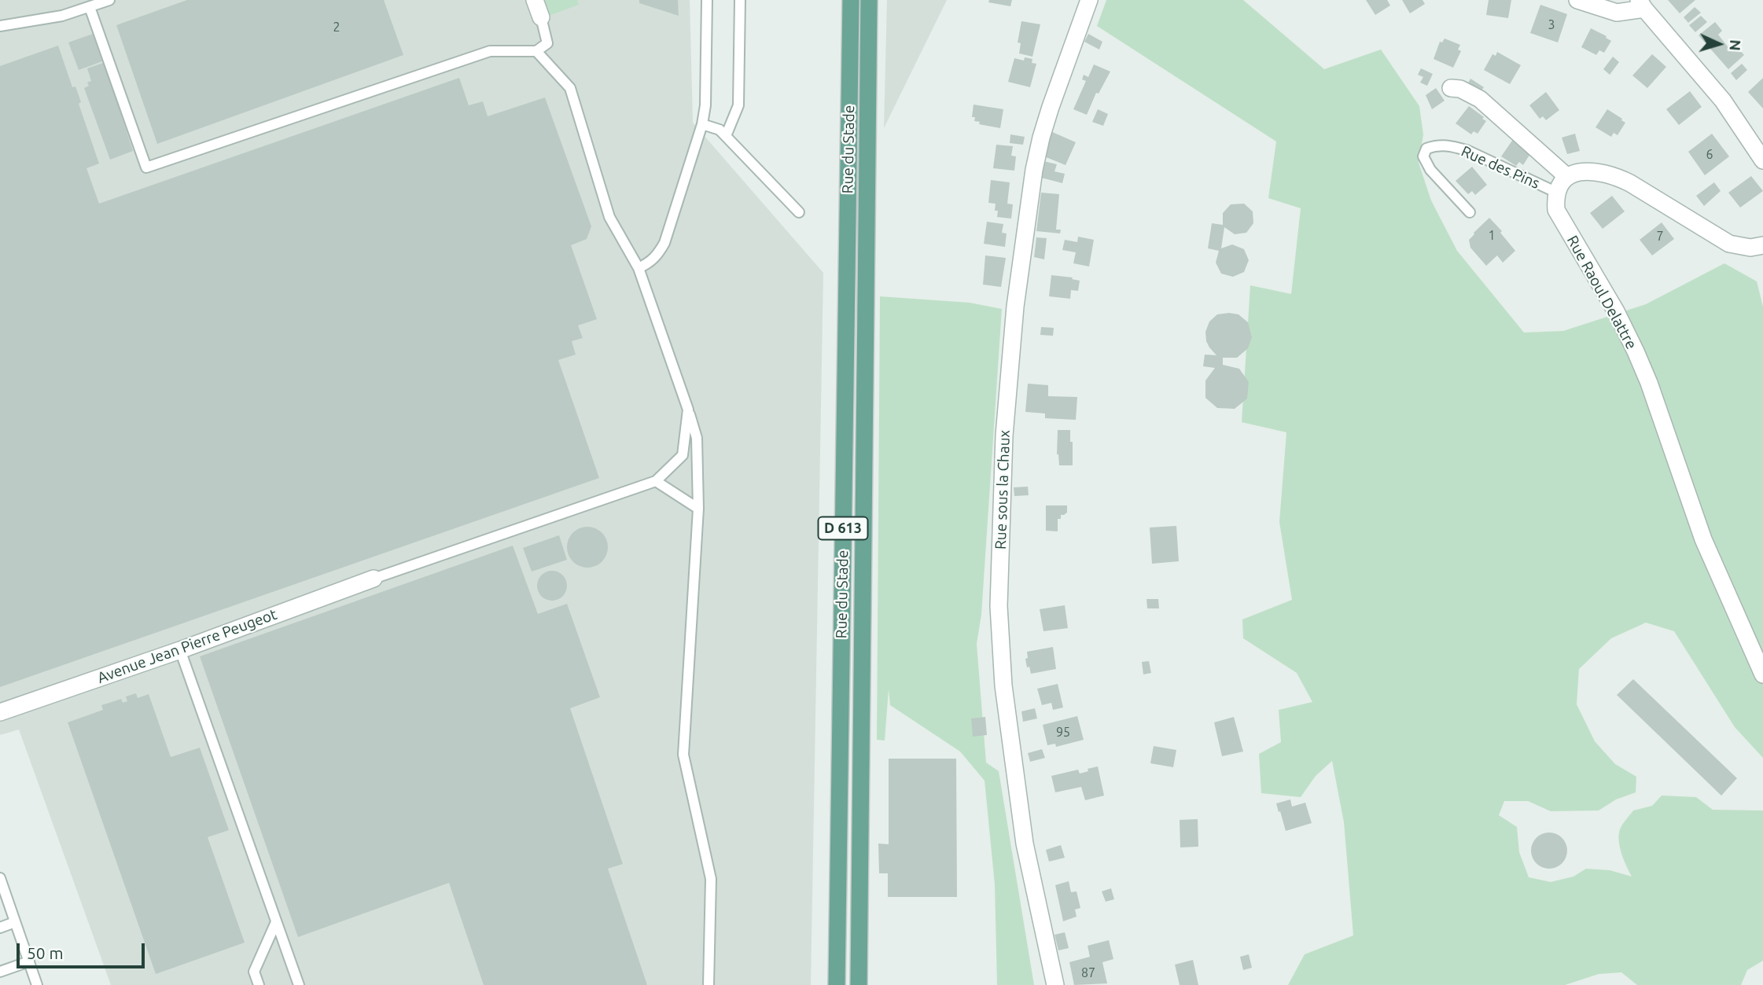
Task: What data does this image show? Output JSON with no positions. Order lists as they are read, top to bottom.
{
  "streets": {
    "main road": ["Rue du Stade", "D 613"],
    "street": ["Rue Raoul Delattre", "Rue sous la Chaux", "Avenue Jean Pierre Peugeot"],
    "lane": ["Rue des Pins"]
  },
  "crossings": [
    ["Rue des Pins", "Rue Raoul Delattre"]
  ],
  "house_numbers": [
    "3",
    "2",
    "6",
    "1",
    "7",
    "95",
    "87"
  ],
  "scale_bar": "50 m",
  "north": "right"
}
